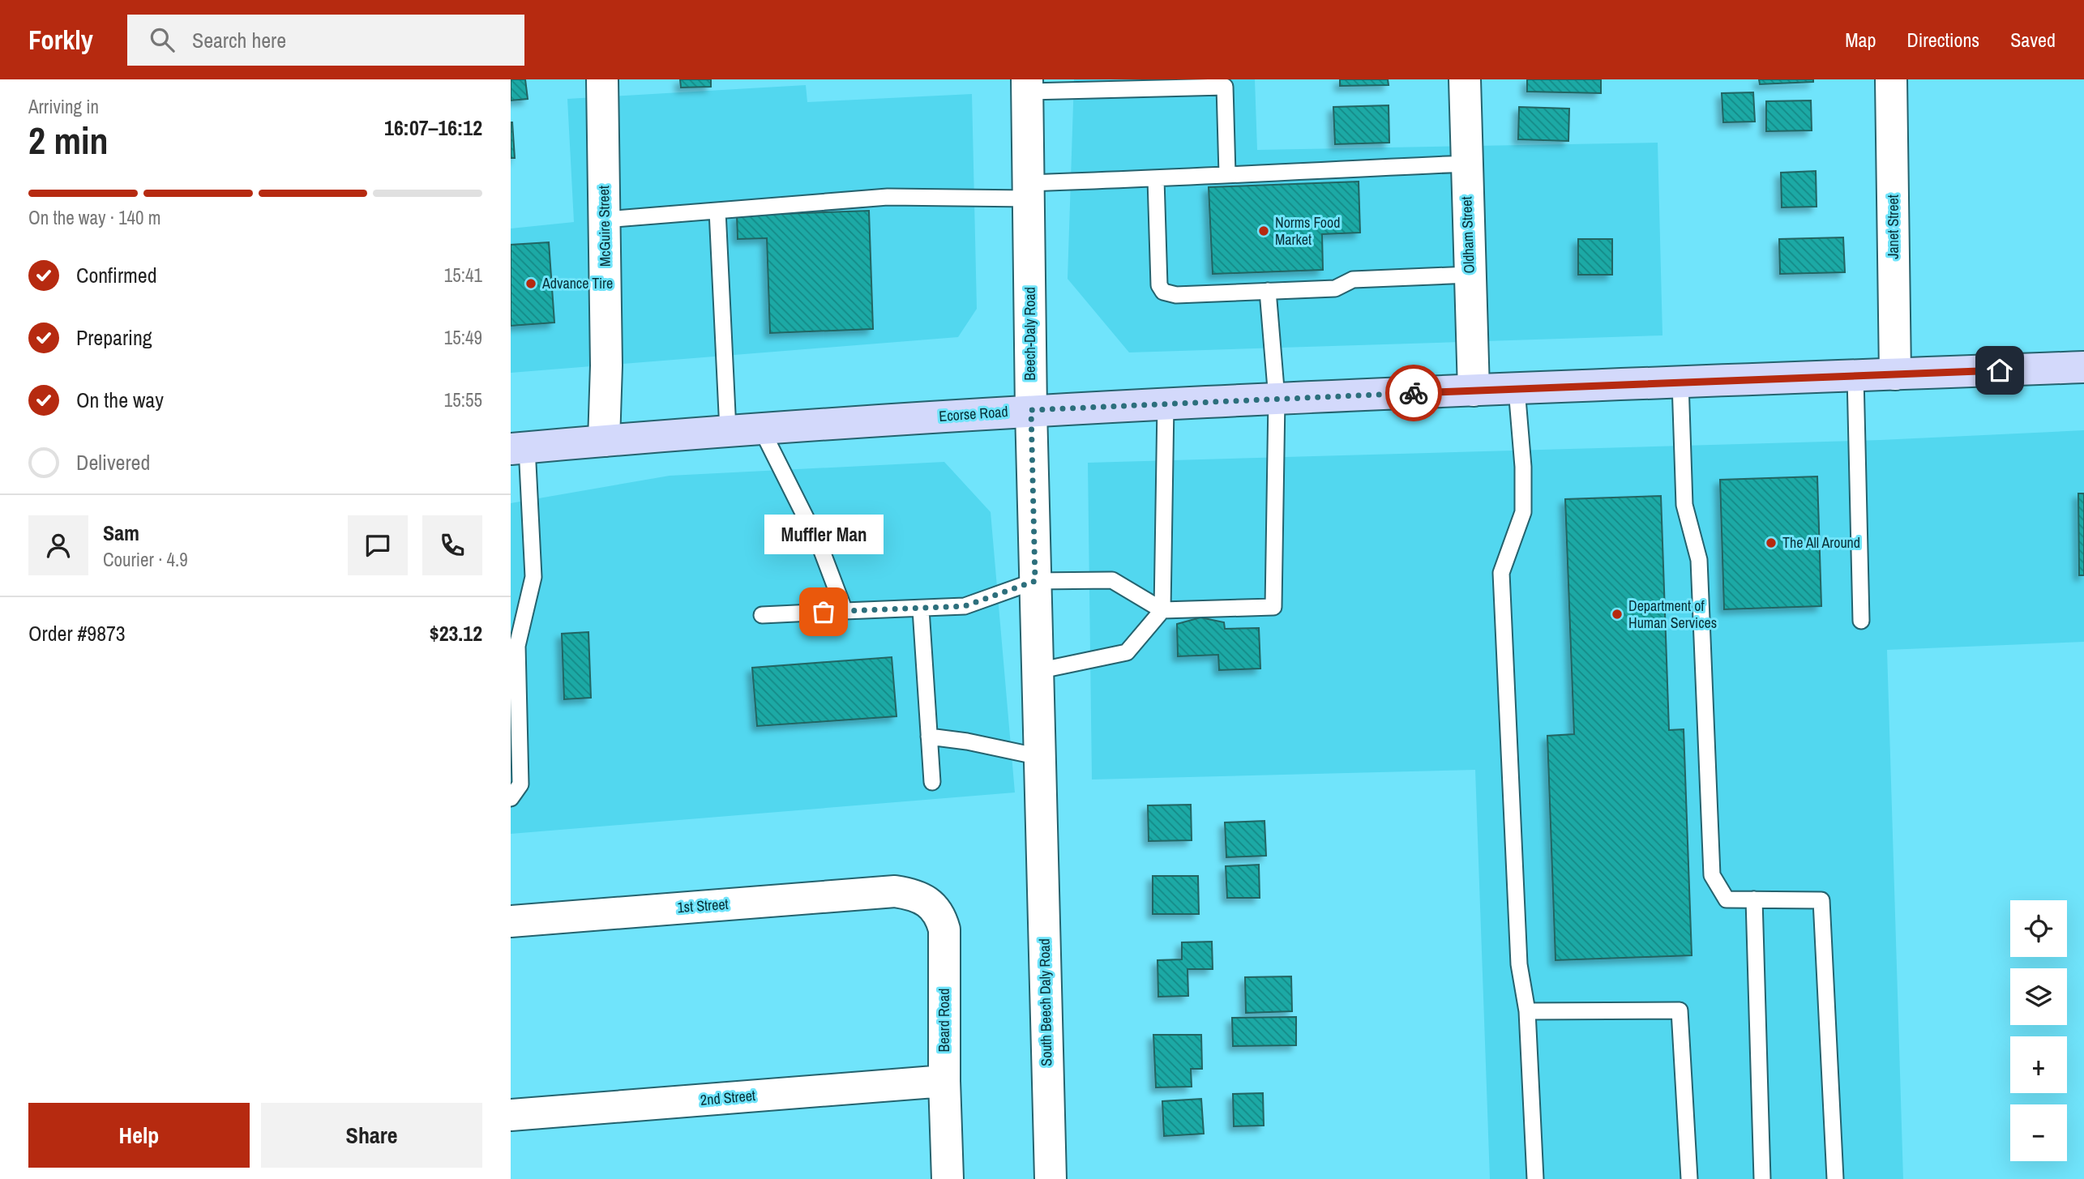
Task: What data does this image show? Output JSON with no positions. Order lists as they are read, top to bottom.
{
  "streets": {
    "main road": ["Ecorse Road"],
    "street": [
      "McGuire Street",
      "Janet Street",
      "Oldham Street",
      "Beech-Daly Road",
      "1st Street",
      "South Beech Daly Road",
      "Beard Road",
      "2nd Street"
    ]
  },
  "crossings": [
    ["McGuire Street", "Ecorse Road"],
    ["Janet Street", "Ecorse Road"],
    ["Oldham Street", "Ecorse Road"],
    ["Beech-Daly Road", "Ecorse Road"],
    ["Beech-Daly Road", "South Beech Daly Road"],
    ["1st Street", "Beard Road"],
    ["Beard Road", "2nd Street"]
  ],
  "places": [
    "Norms Food Market",
    "Advance Tire",
    "The All Around",
    "Muffler Man",
    "Department of Human Services"
  ],
  "page": {
    "header": "Forkly",
    "search": "Search here",
    "nav": ["Map", "Directions", "Saved"],
    "heading": ["2 min", "Arriving in", "16:07–16:12"],
    "panel": [
      "Sam",
      "Courier · 4.9",
      "Order #9873",
      "$23.12"
    ],
    "bar": "On the way · 140 m",
    "list": [
      ["Confirmed", "15:41"],
      ["Preparing", "15:49"],
      ["On the way", "15:55"],
      "Delivered"
    ],
    "bubble": "Muffler Man",
    "map_buttons": ["+", "−"],
    "buttons": ["Help", "Share"]
  }
}
